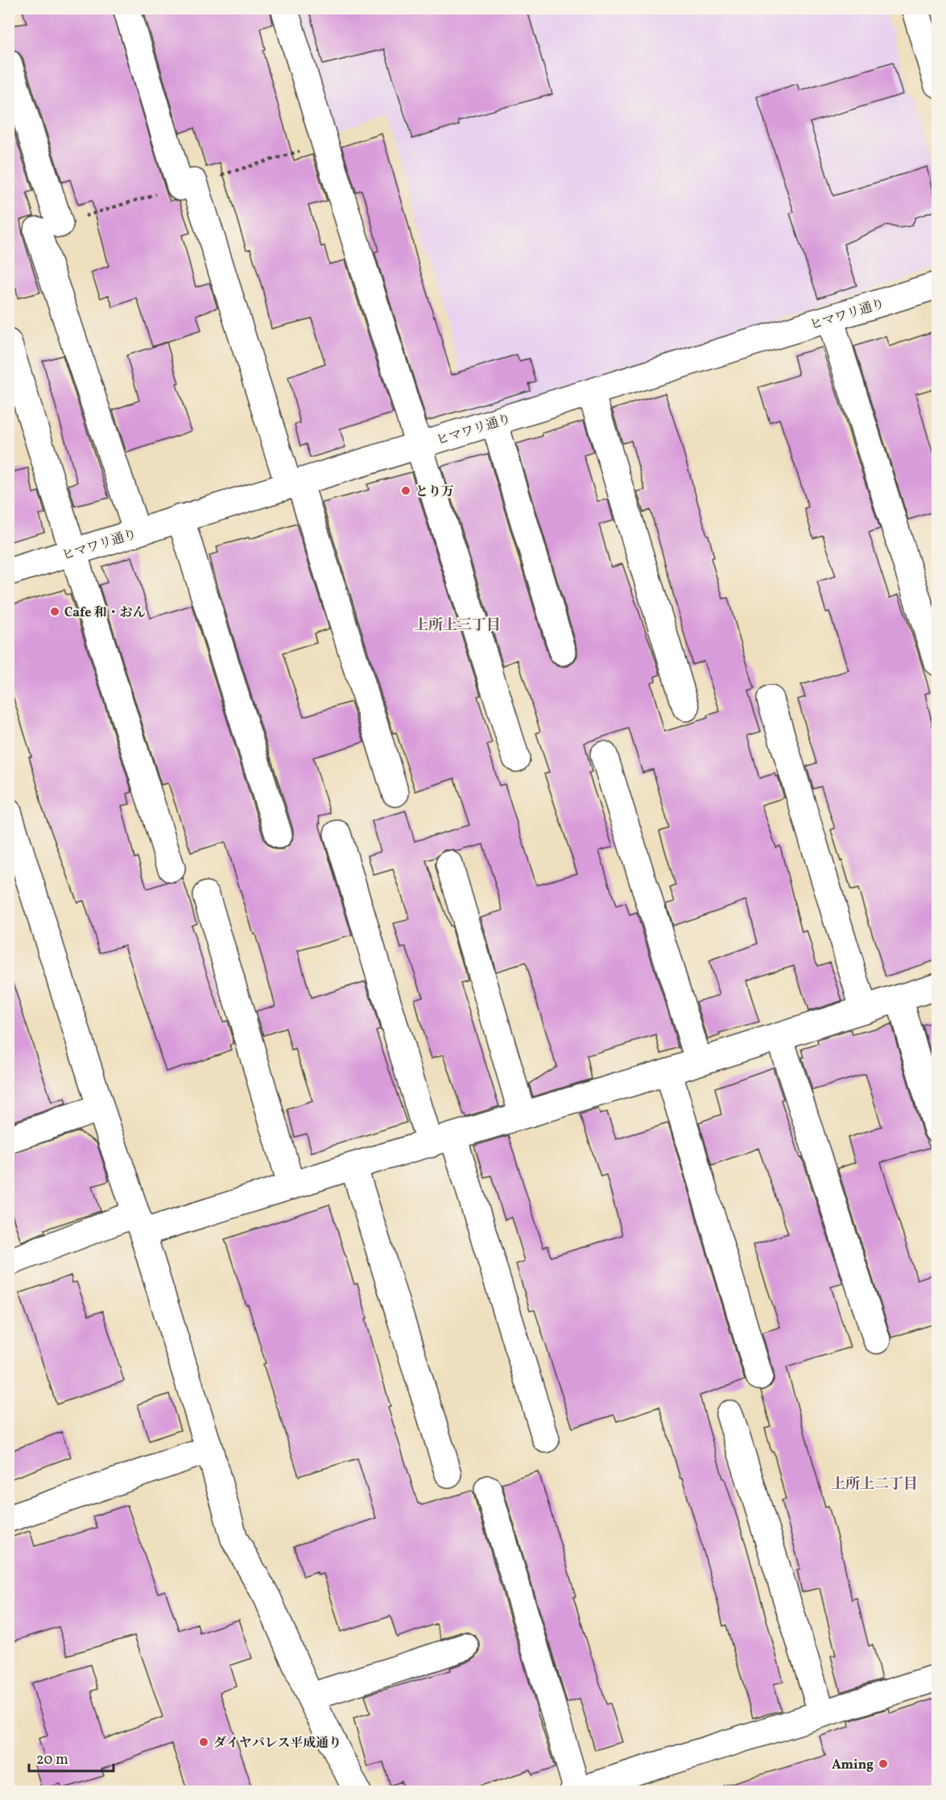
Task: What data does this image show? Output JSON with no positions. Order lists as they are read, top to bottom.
{
  "streets": {
    "street": ["ヒマワリ通り"]
  },
  "districts": ["上所上三丁目", "上所上二丁目"],
  "places": [
    "とり万",
    "Cafe 和・おん",
    "ダイヤパレス平成通り",
    "Aming"
  ],
  "scale_bar": "20 m"
}
